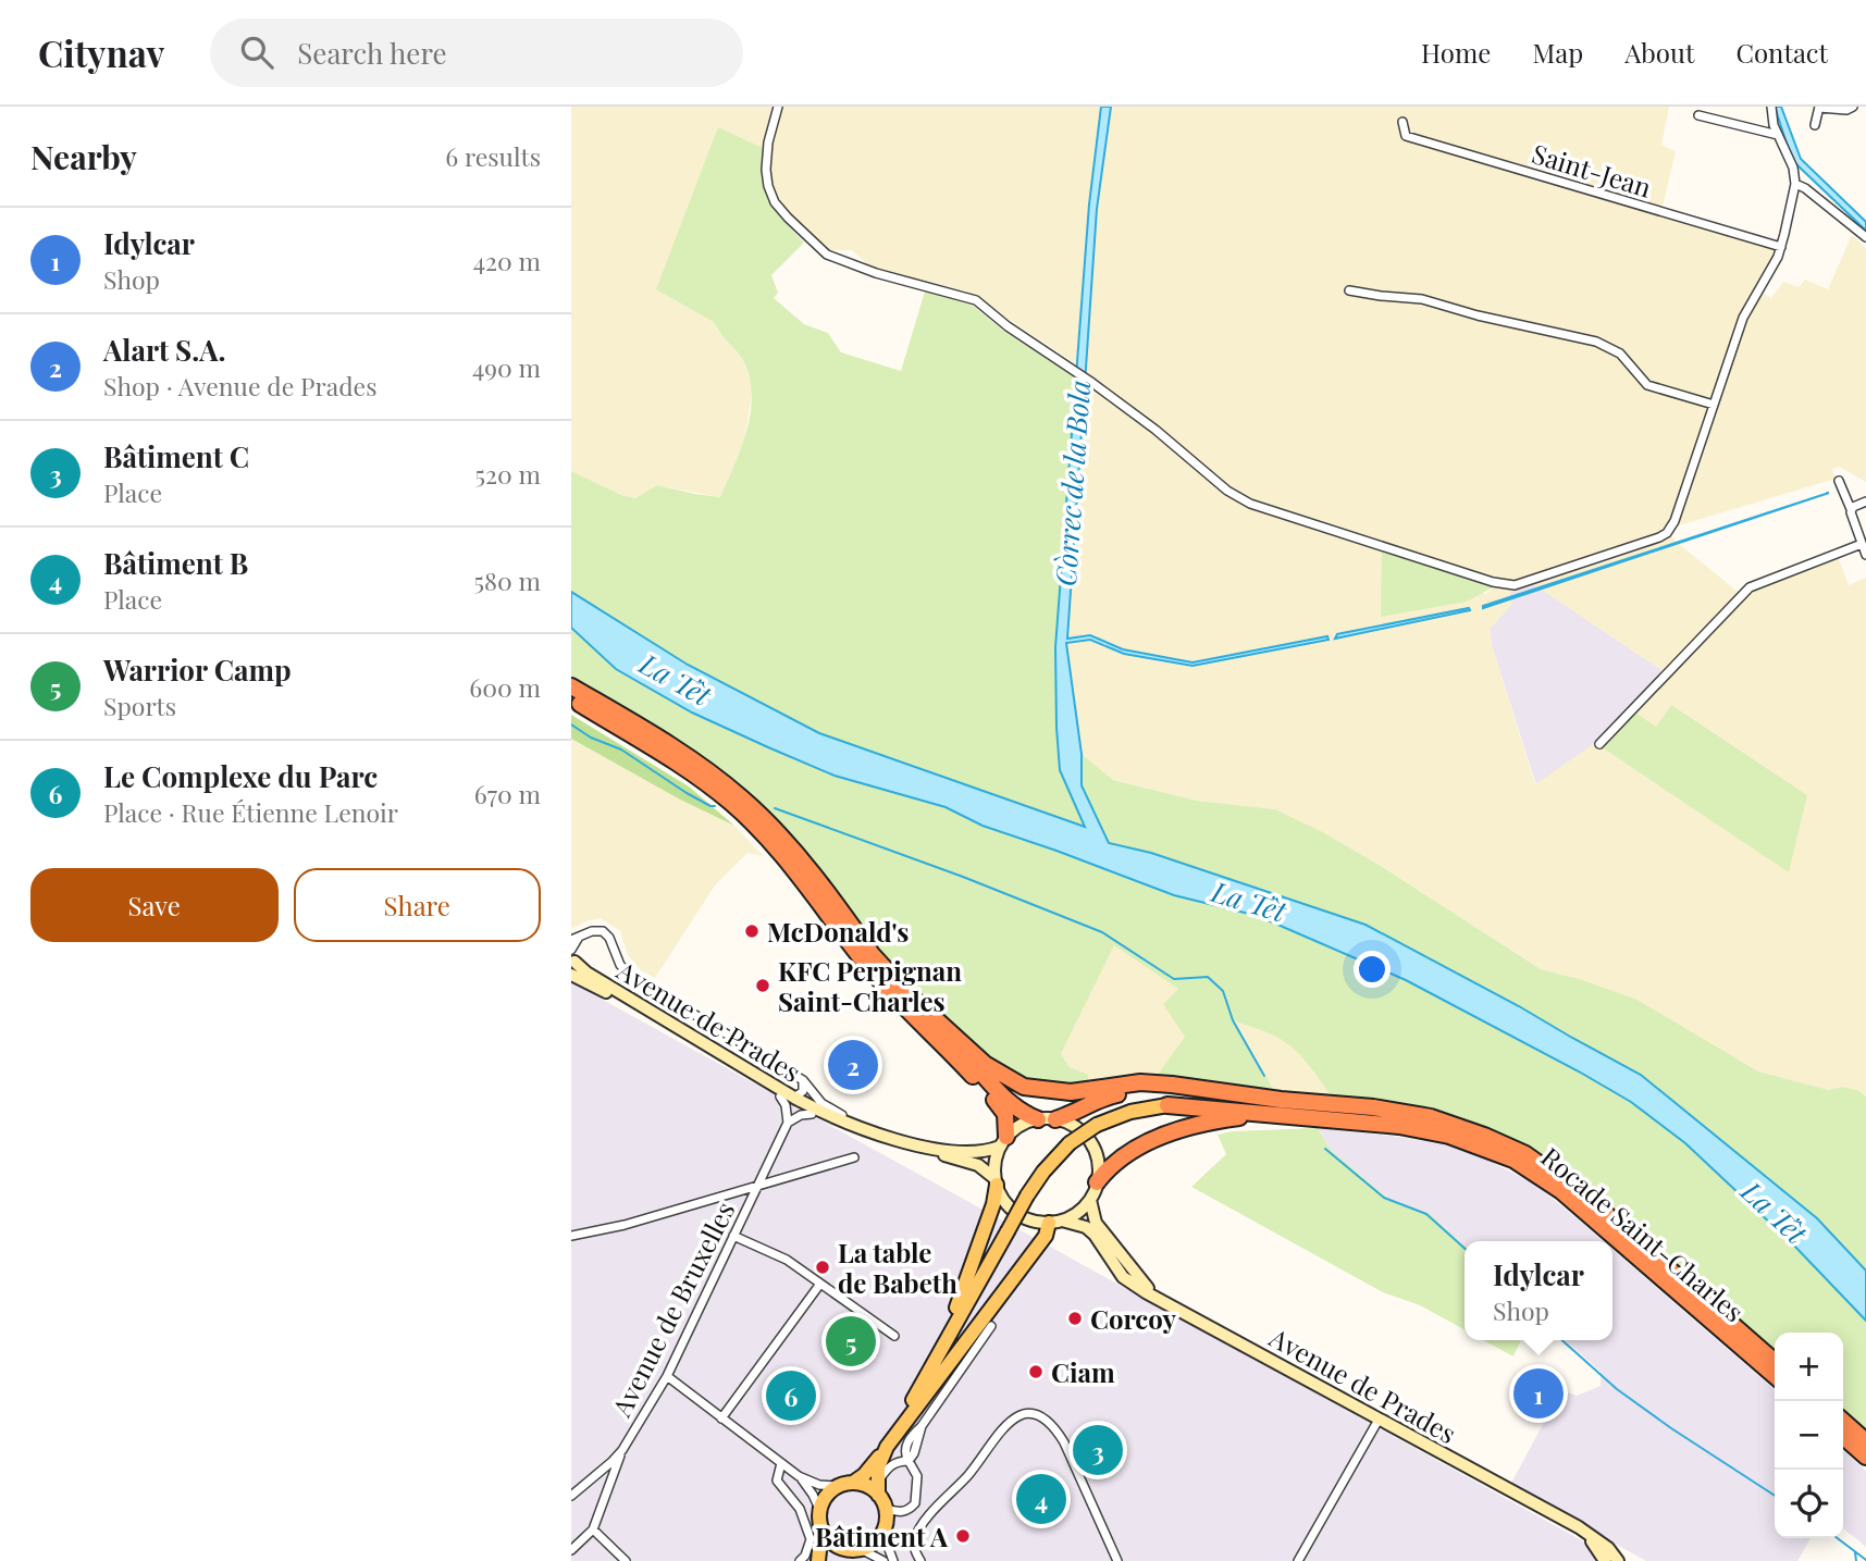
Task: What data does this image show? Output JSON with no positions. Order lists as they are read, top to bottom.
{
  "streets": {
    "highway": ["Rocade Saint-Charles"],
    "main road": ["Avenue de Prades"],
    "street": ["Saint-Jean", "Avenue de Bruxelles"]
  },
  "water": ["Còrrec de la Bola", "La Têt"],
  "places": [
    "McDonald's",
    "KFC Perpignan Saint-Charles",
    "La table de Babeth",
    "Corcoy",
    "Ciam",
    "Bâtiment A"
  ],
  "page": {
    "header": "Citynav",
    "search": "Search here",
    "nav": [
      "Home",
      "Map",
      "About",
      "Contact"
    ],
    "heading": ["Nearby", "6 results"],
    "list": [
      {
        "mark": "1",
        "name": "Idylcar",
        "note": "Shop",
        "value": "420 m"
      },
      {
        "mark": "2",
        "name": "Alart S.A.",
        "note": "Shop · Avenue de Prades",
        "value": "490 m"
      },
      {
        "mark": "3",
        "name": "Bâtiment C",
        "note": "Place",
        "value": "520 m"
      },
      {
        "mark": "4",
        "name": "Bâtiment B",
        "note": "Place",
        "value": "580 m"
      },
      {
        "mark": "5",
        "name": "Warrior Camp",
        "note": "Sports",
        "value": "600 m"
      },
      {
        "mark": "6",
        "name": "Le Complexe du Parc",
        "note": "Place · Rue Étienne Lenoir",
        "value": "670 m"
      }
    ],
    "buttons": ["Save", "Share"],
    "pins": [
      "2",
      "5",
      "1",
      "6",
      "3",
      "4"
    ],
    "popup": ["Idylcar", "Shop"],
    "map_buttons": ["+", "−"]
  }
}
